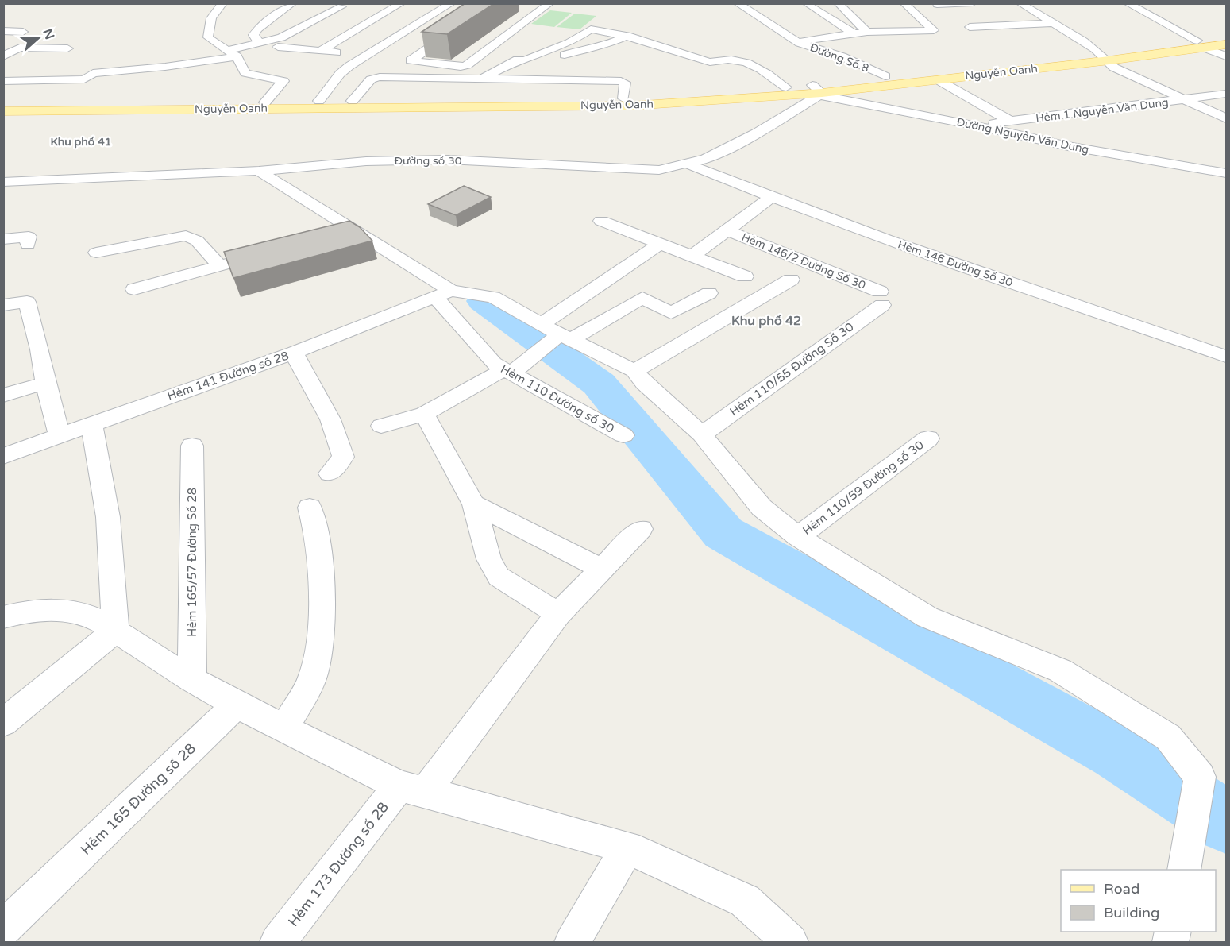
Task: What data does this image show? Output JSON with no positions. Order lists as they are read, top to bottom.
{
  "streets": {
    "main road": ["Nguyễn Oanh"],
    "street": [
      "Đường Số 8",
      "Hẻm 1 Nguyễn Văn Dung",
      "Đường Nguyễn Văn Dung",
      "Đường số 30",
      "Hẻm 146/2 Đường Số 30",
      "Hẻm 146 Đường Số 30",
      "Hẻm 110/55 Đường Số 30",
      "Hẻm 141 Đường số 28",
      "Hẻm 110 Đường số 30",
      "Hẻm 110/59 Đường số 30",
      "Hẻm 165/57 Đường Số 28",
      "Hẻm 165 Đường số 28",
      "Hẻm 173 Đường số 28"
    ]
  },
  "crossings": [
    ["Đường Số 8", "Nguyễn Oanh"],
    ["Nguyễn Oanh", "Đường Nguyễn Văn Dung"],
    ["Nguyễn Oanh", "Đường số 30"],
    ["Hẻm 1 Nguyễn Văn Dung", "Đường Nguyễn Văn Dung"],
    ["Đường Nguyễn Văn Dung", "Đường số 30"],
    ["Đường số 30", "Hẻm 146 Đường Số 30"],
    ["Hẻm 146/2 Đường Số 30", "Hẻm 110/55 Đường Số 30"],
    ["Hẻm 141 Đường số 28", "Hẻm 110 Đường số 30"]
  ],
  "districts": ["Khu phố 41", "Khu phố 42"],
  "legend": ["Road", "Building"],
  "north": "right"
}
